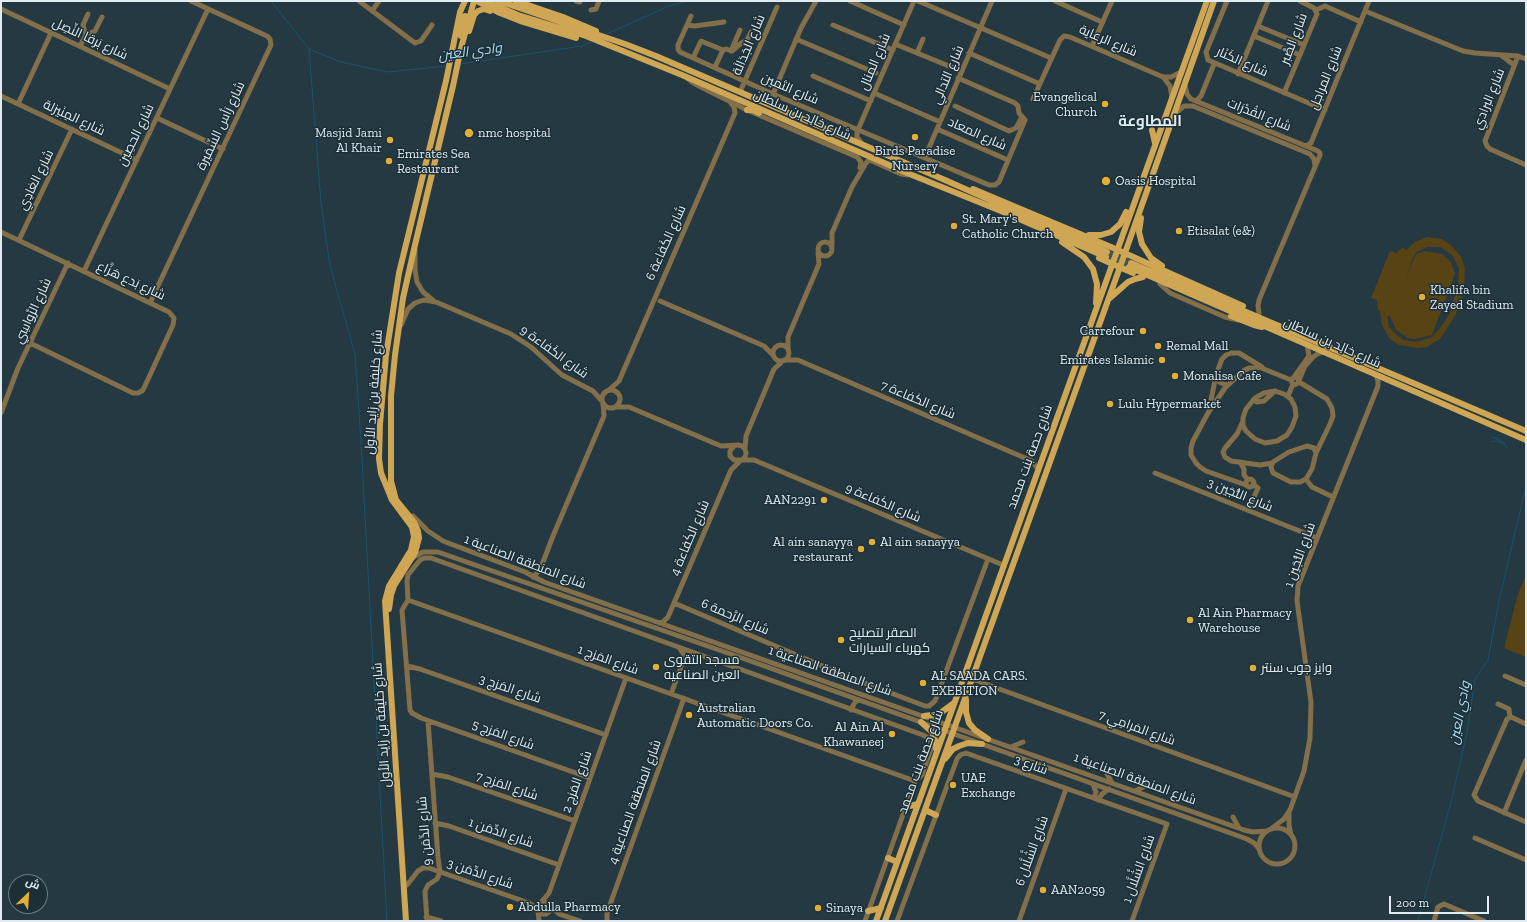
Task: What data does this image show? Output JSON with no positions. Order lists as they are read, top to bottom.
{
  "streets": {
    "main road": ["شارع خالِد بن سلطان", "شارع خليفة بن زايد الأول", "شارع حصة بنت محمد"],
    "street": [
      "شارع بَرقا النِّصِل",
      "شارع الصَّبر",
      "شارع الرعاية",
      "شارع الجَدَالَة",
      "شارع المنال",
      "شارع الكَنَار",
      "شارع التدالي",
      "شارع المراجل",
      "شارع الثمين",
      "شارع البرادي",
      "شارع القُدْرَات",
      "شارع المِنَيزلة",
      "شارع رَأس السِّمَيرة",
      "شارع المعاد",
      "شارع الحصِين",
      "شارع الغادِي",
      "شارع الكَفاءة 6",
      "شارع بَدع هَزَّاع",
      "شارع الرَّواسِي",
      "شارع الكَفاءة 9",
      "شارع الكَفاءة 7",
      "شارع اللُّجَين 3",
      "شارع الكَفاءة 4",
      "شارع اللُّجَين 1",
      "شارع المنطقة الصناعية 1",
      "شارع الرَّحمة 6",
      "شارع المَزج 1",
      "شارع المَزج 3",
      "شارع المَرامِي 7",
      "شارع المَزج 5",
      "شارع 3",
      "شارع المَزج 2",
      "شارع المَزج 7",
      "شارع المنطقة الصناعية 4",
      "شارع الدِّمَن 9",
      "شارع الدِّمَن 1",
      "شارع الشَّلَّال 6",
      "شارع الشَّلَّال 1",
      "شارع الدِّمَن 3"
    ]
  },
  "crossings": [
    ["شارع بَرقا النِّصِل", "شارع الحصِين"],
    ["شارع الصَّبر", "شارع الكَنَار"],
    ["شارع الجَدَالَة", "شارع الثمين"],
    ["شارع الجَدَالَة", "شارع خالِد بن سلطان"],
    ["شارع المنال", "شارع الثمين"],
    ["شارع الكَنَار", "شارع المراجل"],
    ["شارع التدالي", "شارع الثمين"],
    ["شارع التدالي", "شارع المعاد"],
    ["شارع الثمين", "شارع المعاد"],
    ["شارع القُدْرَات", "شارع حصة بنت محمد"],
    ["شارع المِنَيزلة", "شارع الحصِين"],
    ["شارع المِنَيزلة", "شارع الغادِي"],
    ["شارع رَأس السِّمَيرة", "شارع الحصِين"],
    ["شارع رَأس السِّمَيرة", "شارع بَدع هَزَّاع"],
    ["شارع الحصِين", "شارع بَدع هَزَّاع"],
    ["شارع الغادِي", "شارع بَدع هَزَّاع"],
    ["شارع الكَفاءة 6", "شارع الكَفاءة 9"],
    ["شارع بَدع هَزَّاع", "شارع الرَّواسِي"],
    ["شارع الكَفاءة 9", "شارع خليفة بن زايد الأول"],
    ["شارع الكَفاءة 9", "شارع حصة بنت محمد"],
    ["شارع الكَفاءة 9", "شارع الكَفاءة 4"],
    ["شارع الكَفاءة 9", "شارع الرَّحمة 6"],
    ["شارع خليفة بن زايد الأول", "شارع المنطقة الصناعية 1"],
    ["شارع خليفة بن زايد الأول", "شارع الدِّمَن 3"],
    ["شارع الكَفاءة 7", "شارع حصة بنت محمد"],
    ["شارع حصة بنت محمد", "شارع المنطقة الصناعية 1"],
    ["شارع حصة بنت محمد", "شارع المَرامِي 7"],
    ["شارع اللُّجَين 3", "شارع اللُّجَين 1"],
    ["شارع الكَفاءة 4", "شارع المنطقة الصناعية 1"],
    ["شارع الكَفاءة 4", "شارع الرَّحمة 6"],
    ["شارع اللُّجَين 1", "شارع المنطقة الصناعية 1"],
    ["شارع اللُّجَين 1", "شارع المَرامِي 7"],
    ["شارع المَزج 1", "شارع المَزج 2"],
    ["شارع المَزج 1", "شارع المنطقة الصناعية 4"],
    ["شارع المَزج 3", "شارع المَزج 5"],
    ["شارع المَزج 3", "شارع المَزج 2"],
    ["شارع المَزج 5", "شارع المَزج 2"],
    ["شارع المَزج 5", "شارع الدِّمَن 9"],
    ["شارع 3", "شارع الشَّلَّال 6"],
    ["شارع 3", "شارع الشَّلَّال 1"],
    ["شارع المَزج 2", "شارع المَزج 7"],
    ["شارع المَزج 2", "شارع الدِّمَن 1"],
    ["شارع المَزج 2", "شارع الدِّمَن 3"],
    ["شارع المَزج 7", "شارع الدِّمَن 9"],
    ["شارع الدِّمَن 9", "شارع الدِّمَن 1"],
    ["شارع الدِّمَن 9", "شارع الدِّمَن 3"]
  ],
  "districts": ["المطاوعة"],
  "water": ["وادي العين"],
  "places": [
    "Evangelical Church",
    "nmc hospital",
    "Birds Paradise Nursery",
    "Masjid Jami Al Khair",
    "Emirates Sea Restaurant",
    "Oasis Hospital",
    "St. Mary's Catholic Church",
    "Etisalat (e&)",
    "Khalifa bin Zayed Stadium",
    "Carrefour",
    "Remal Mall",
    "Emirates Islamic",
    "Monalisa Cafe",
    "Lulu Hypermarket",
    "AAN2291",
    "Al ain sanayya",
    "Al ain sanayya restaurant",
    "Al Ain Pharmacy Warehouse",
    "الصقر لتصليح كهرباء السيارات",
    "مسجد التقوى العين الصناعيه",
    "وايز جوب سنتر",
    "AL SAADA CARS. EXEBITION",
    "Australian Automatic Doors Co.",
    "Al Ain Al Khawaneej",
    "UAE Exchange",
    "AAN2059",
    "Abdulla Pharmacy",
    "Sinaya"
  ],
  "scale_bar": "200 m",
  "north": "top right"
}
